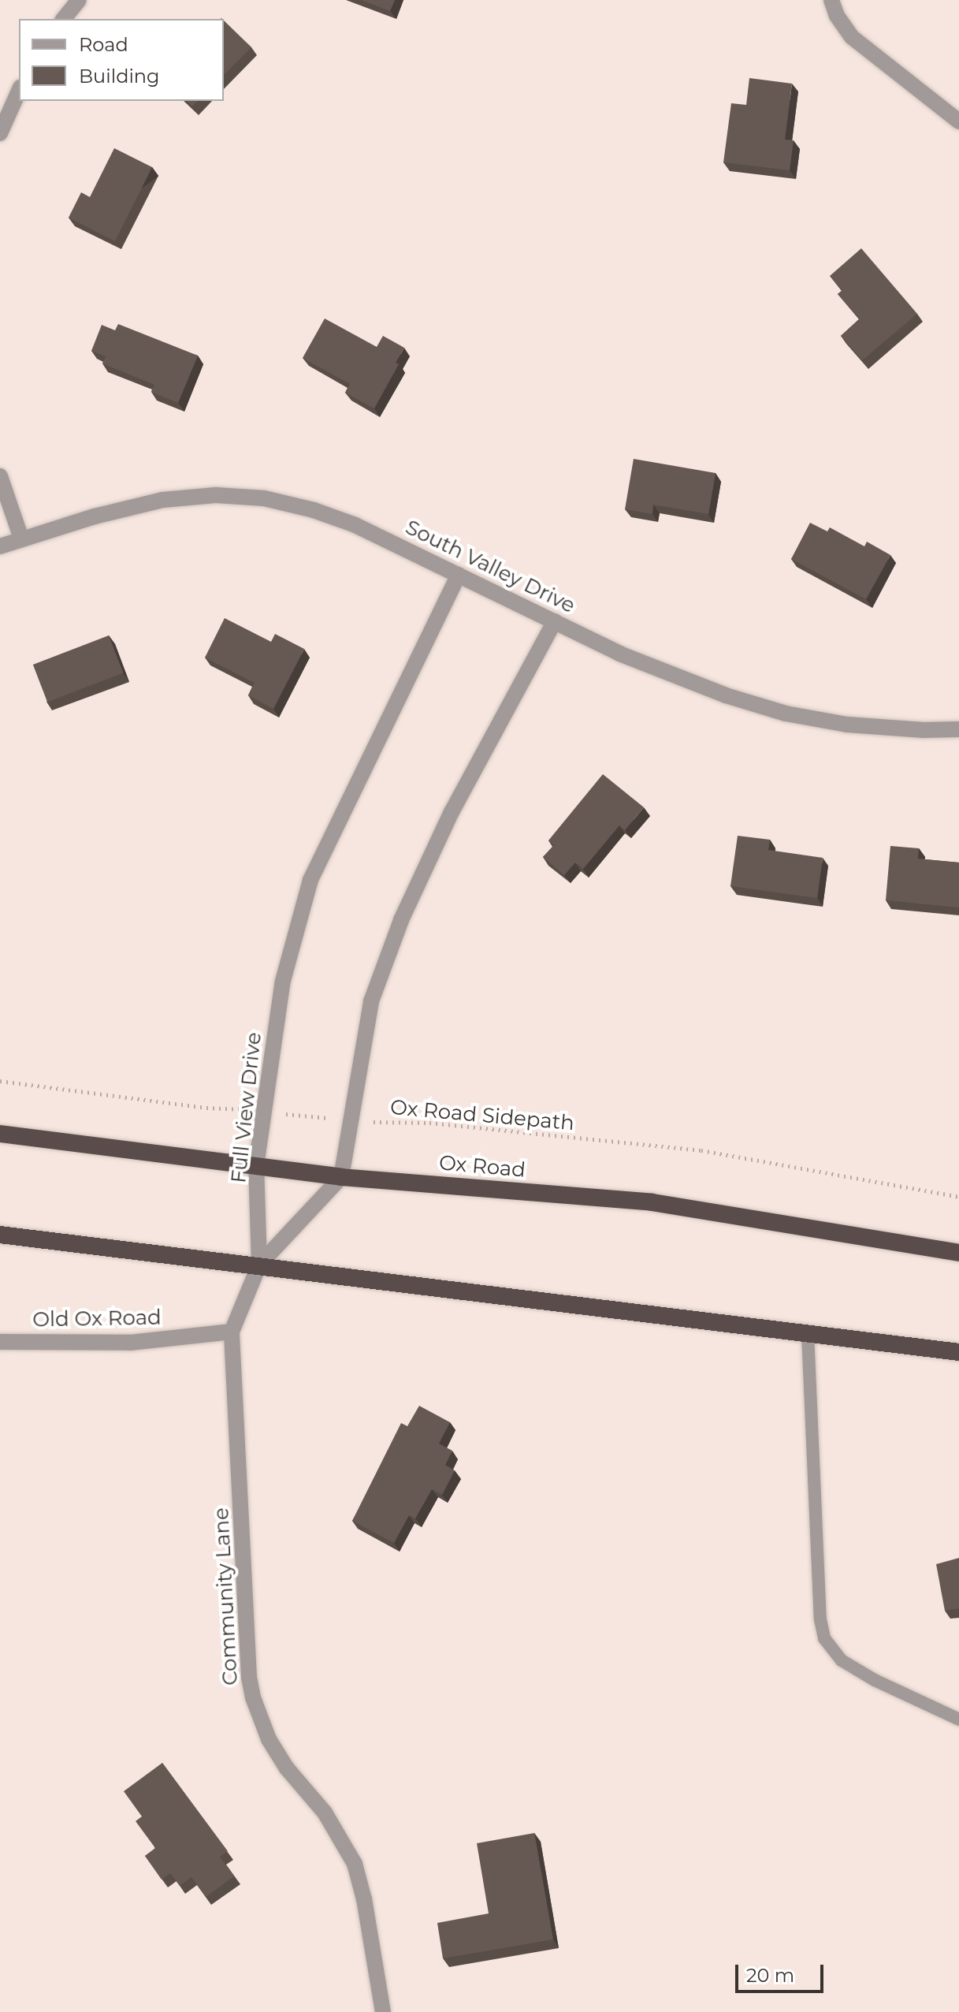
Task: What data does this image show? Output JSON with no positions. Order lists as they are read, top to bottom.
{
  "streets": {
    "highway": ["Ox Road"],
    "street": [
      "South Valley Drive",
      "Full View Drive",
      "Old Ox Road",
      "Community Lane"
    ],
    "path": ["Ox Road Sidepath"]
  },
  "crossings": [
    ["South Valley Drive", "Full View Drive"],
    ["Full View Drive", "Ox Road Sidepath"],
    ["Full View Drive", "Ox Road"],
    ["Full View Drive", "Community Lane"],
    ["Old Ox Road", "Community Lane"]
  ],
  "legend": ["Road", "Building"],
  "scale_bar": "20 m"
}
